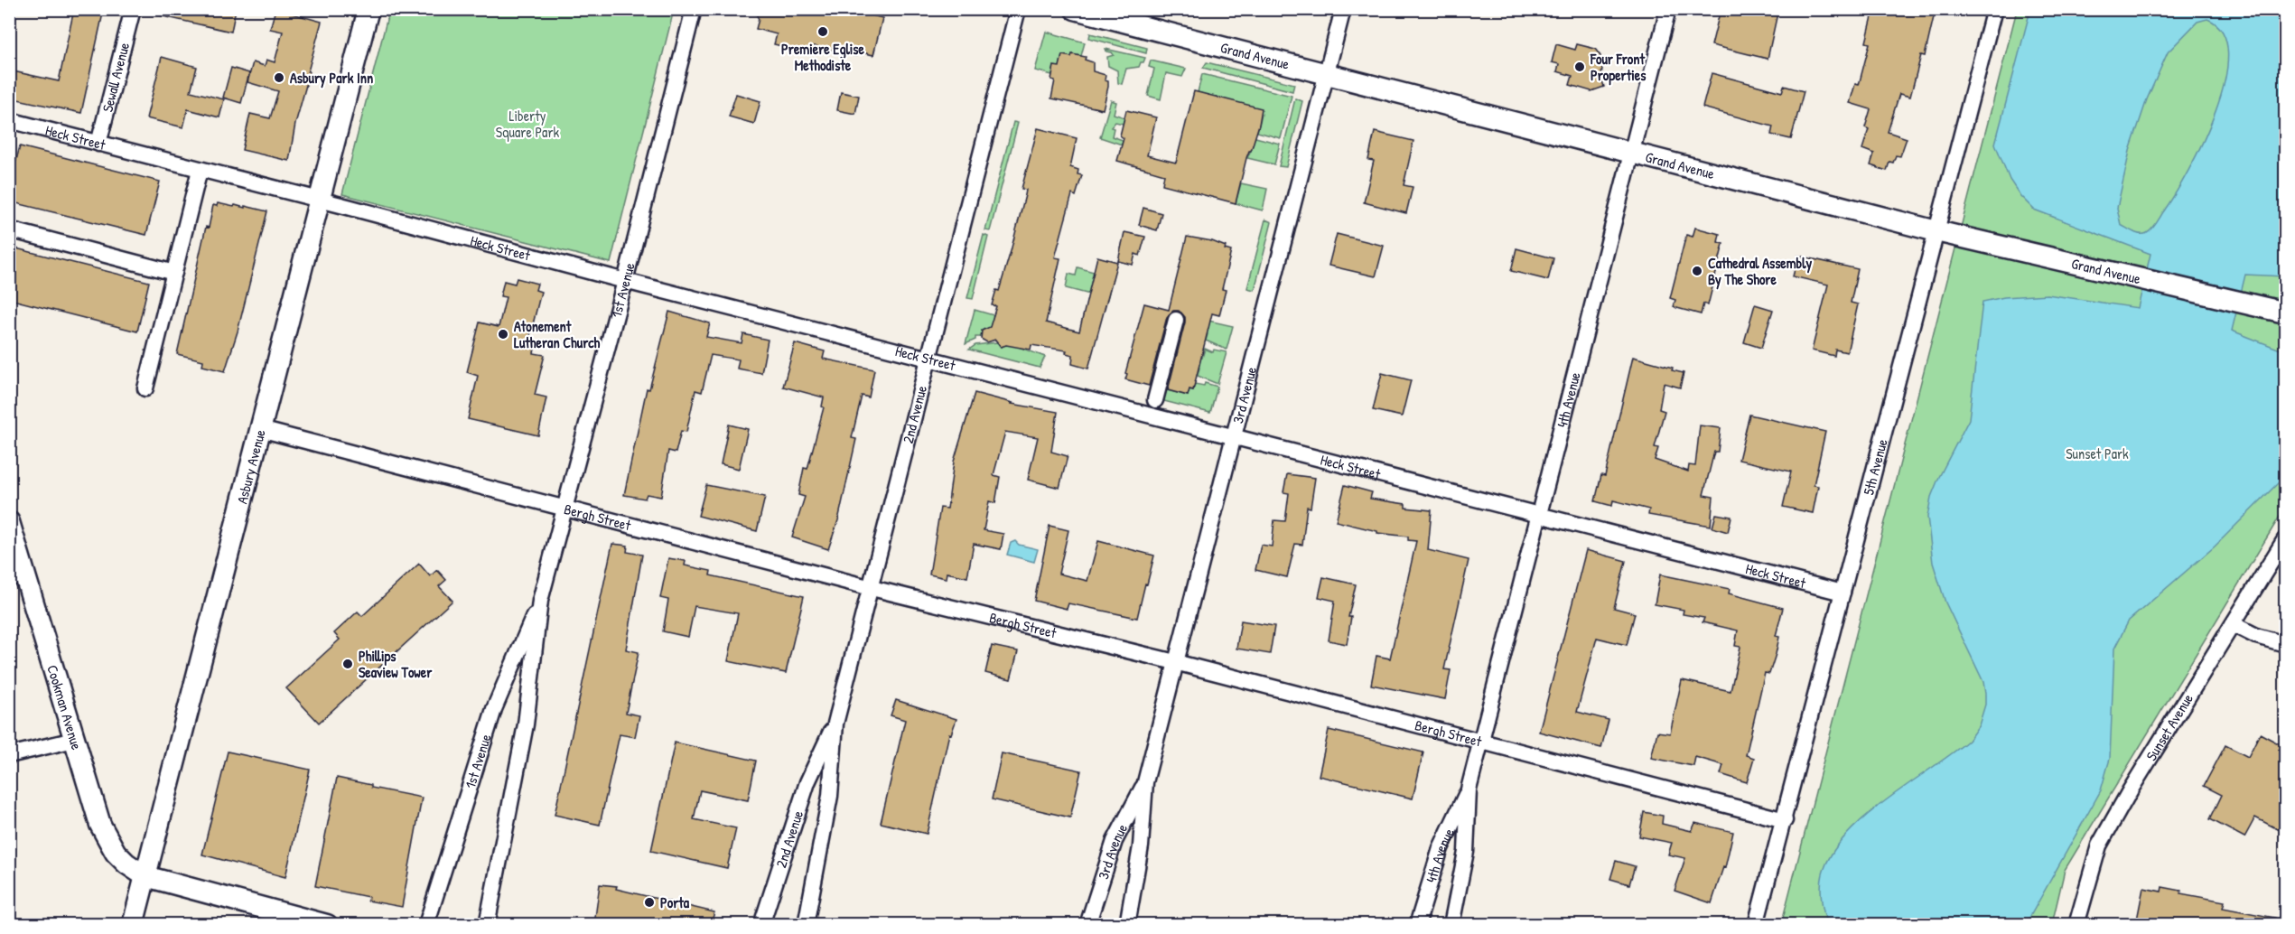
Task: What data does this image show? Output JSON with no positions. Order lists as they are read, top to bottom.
{
  "streets": {
    "street": [
      "Grand Avenue",
      "Sewall Avenue",
      "Heck Street",
      "1st Avenue",
      "3rd Avenue",
      "4th Avenue",
      "2nd Avenue",
      "Asbury Avenue",
      "5th Avenue",
      "Bergh Street",
      "Cookman Avenue",
      "Sunset Avenue"
    ]
  },
  "crossings": [
    ["Grand Avenue", "3rd Avenue"],
    ["Grand Avenue", "4th Avenue"],
    ["Grand Avenue", "5th Avenue"],
    ["Sewall Avenue", "Heck Street"],
    ["Heck Street", "1st Avenue"],
    ["Heck Street", "3rd Avenue"],
    ["Heck Street", "4th Avenue"],
    ["Heck Street", "2nd Avenue"],
    ["Heck Street", "Asbury Avenue"],
    ["Heck Street", "5th Avenue"],
    ["1st Avenue", "Bergh Street"],
    ["3rd Avenue", "Bergh Street"],
    ["4th Avenue", "Bergh Street"],
    ["2nd Avenue", "Bergh Street"],
    ["Asbury Avenue", "Bergh Street"],
    ["Asbury Avenue", "Cookman Avenue"],
    ["5th Avenue", "Bergh Street"]
  ],
  "parks": ["Liberty Square Park", "Sunset Park"],
  "places": [
    "Premiere Eglise Methodiste",
    "Four Front Properties",
    "Asbury Park Inn",
    "Cathedral Assembly By The Shore",
    "Atonement Lutheran Church",
    "Phillips Seaview Tower",
    "Porta"
  ]
}
